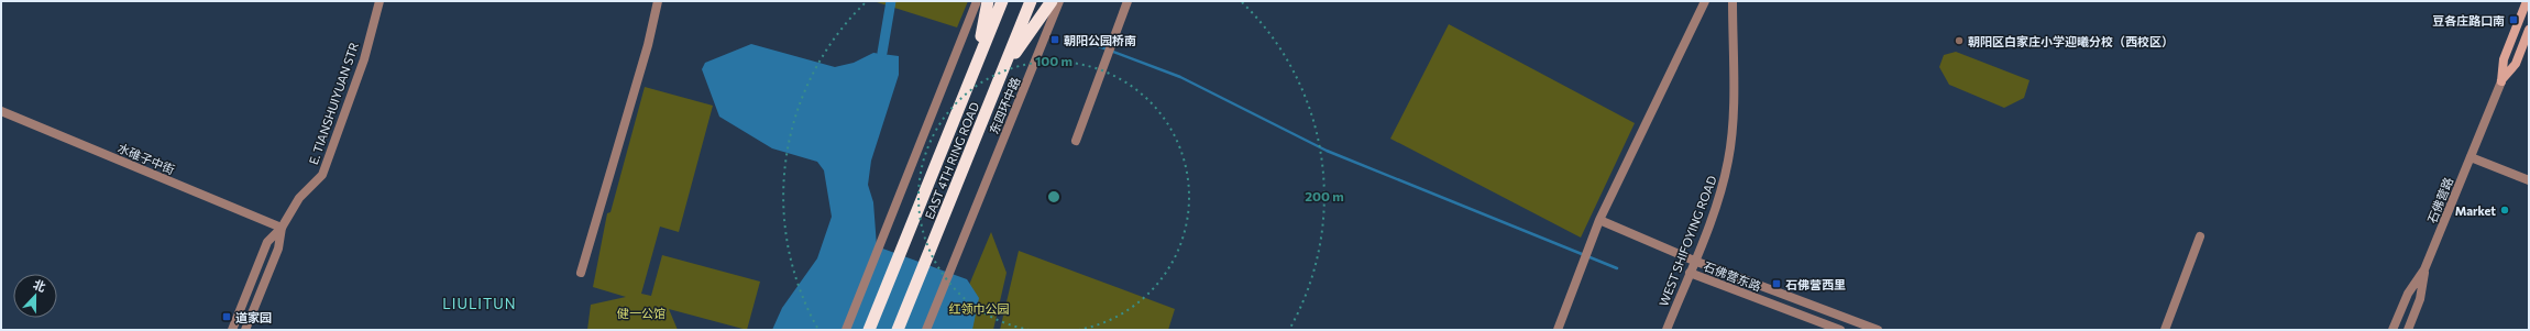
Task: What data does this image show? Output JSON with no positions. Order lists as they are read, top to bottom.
{
  "streets": {
    "highway": ["EAST 4TH RING ROAD"],
    "main road": ["石佛营路"],
    "street": [
      "E. TIANSHUIYUAN STR",
      "东四环中路",
      "水碓子中街",
      "WEST SHIFOYING ROAD",
      "石佛营东路"
    ]
  },
  "crossings": [
    ["E. TIANSHUIYUAN STR", "水碓子中街"],
    ["WEST SHIFOYING ROAD", "石佛营东路"]
  ],
  "districts": ["LIULITUN"],
  "parks": ["红领巾公园", "健一公馆"],
  "places": {
    "transit": [
      "豆各庄路口南",
      "朝阳公园桥南",
      "石佛营西里",
      "道家园"
    ],
    "other": ["朝阳区白家庄小学迎曦分校（西校区）", "Market"]
  },
  "north": "top",
  "rings": ["100 m", "200 m"]
}
